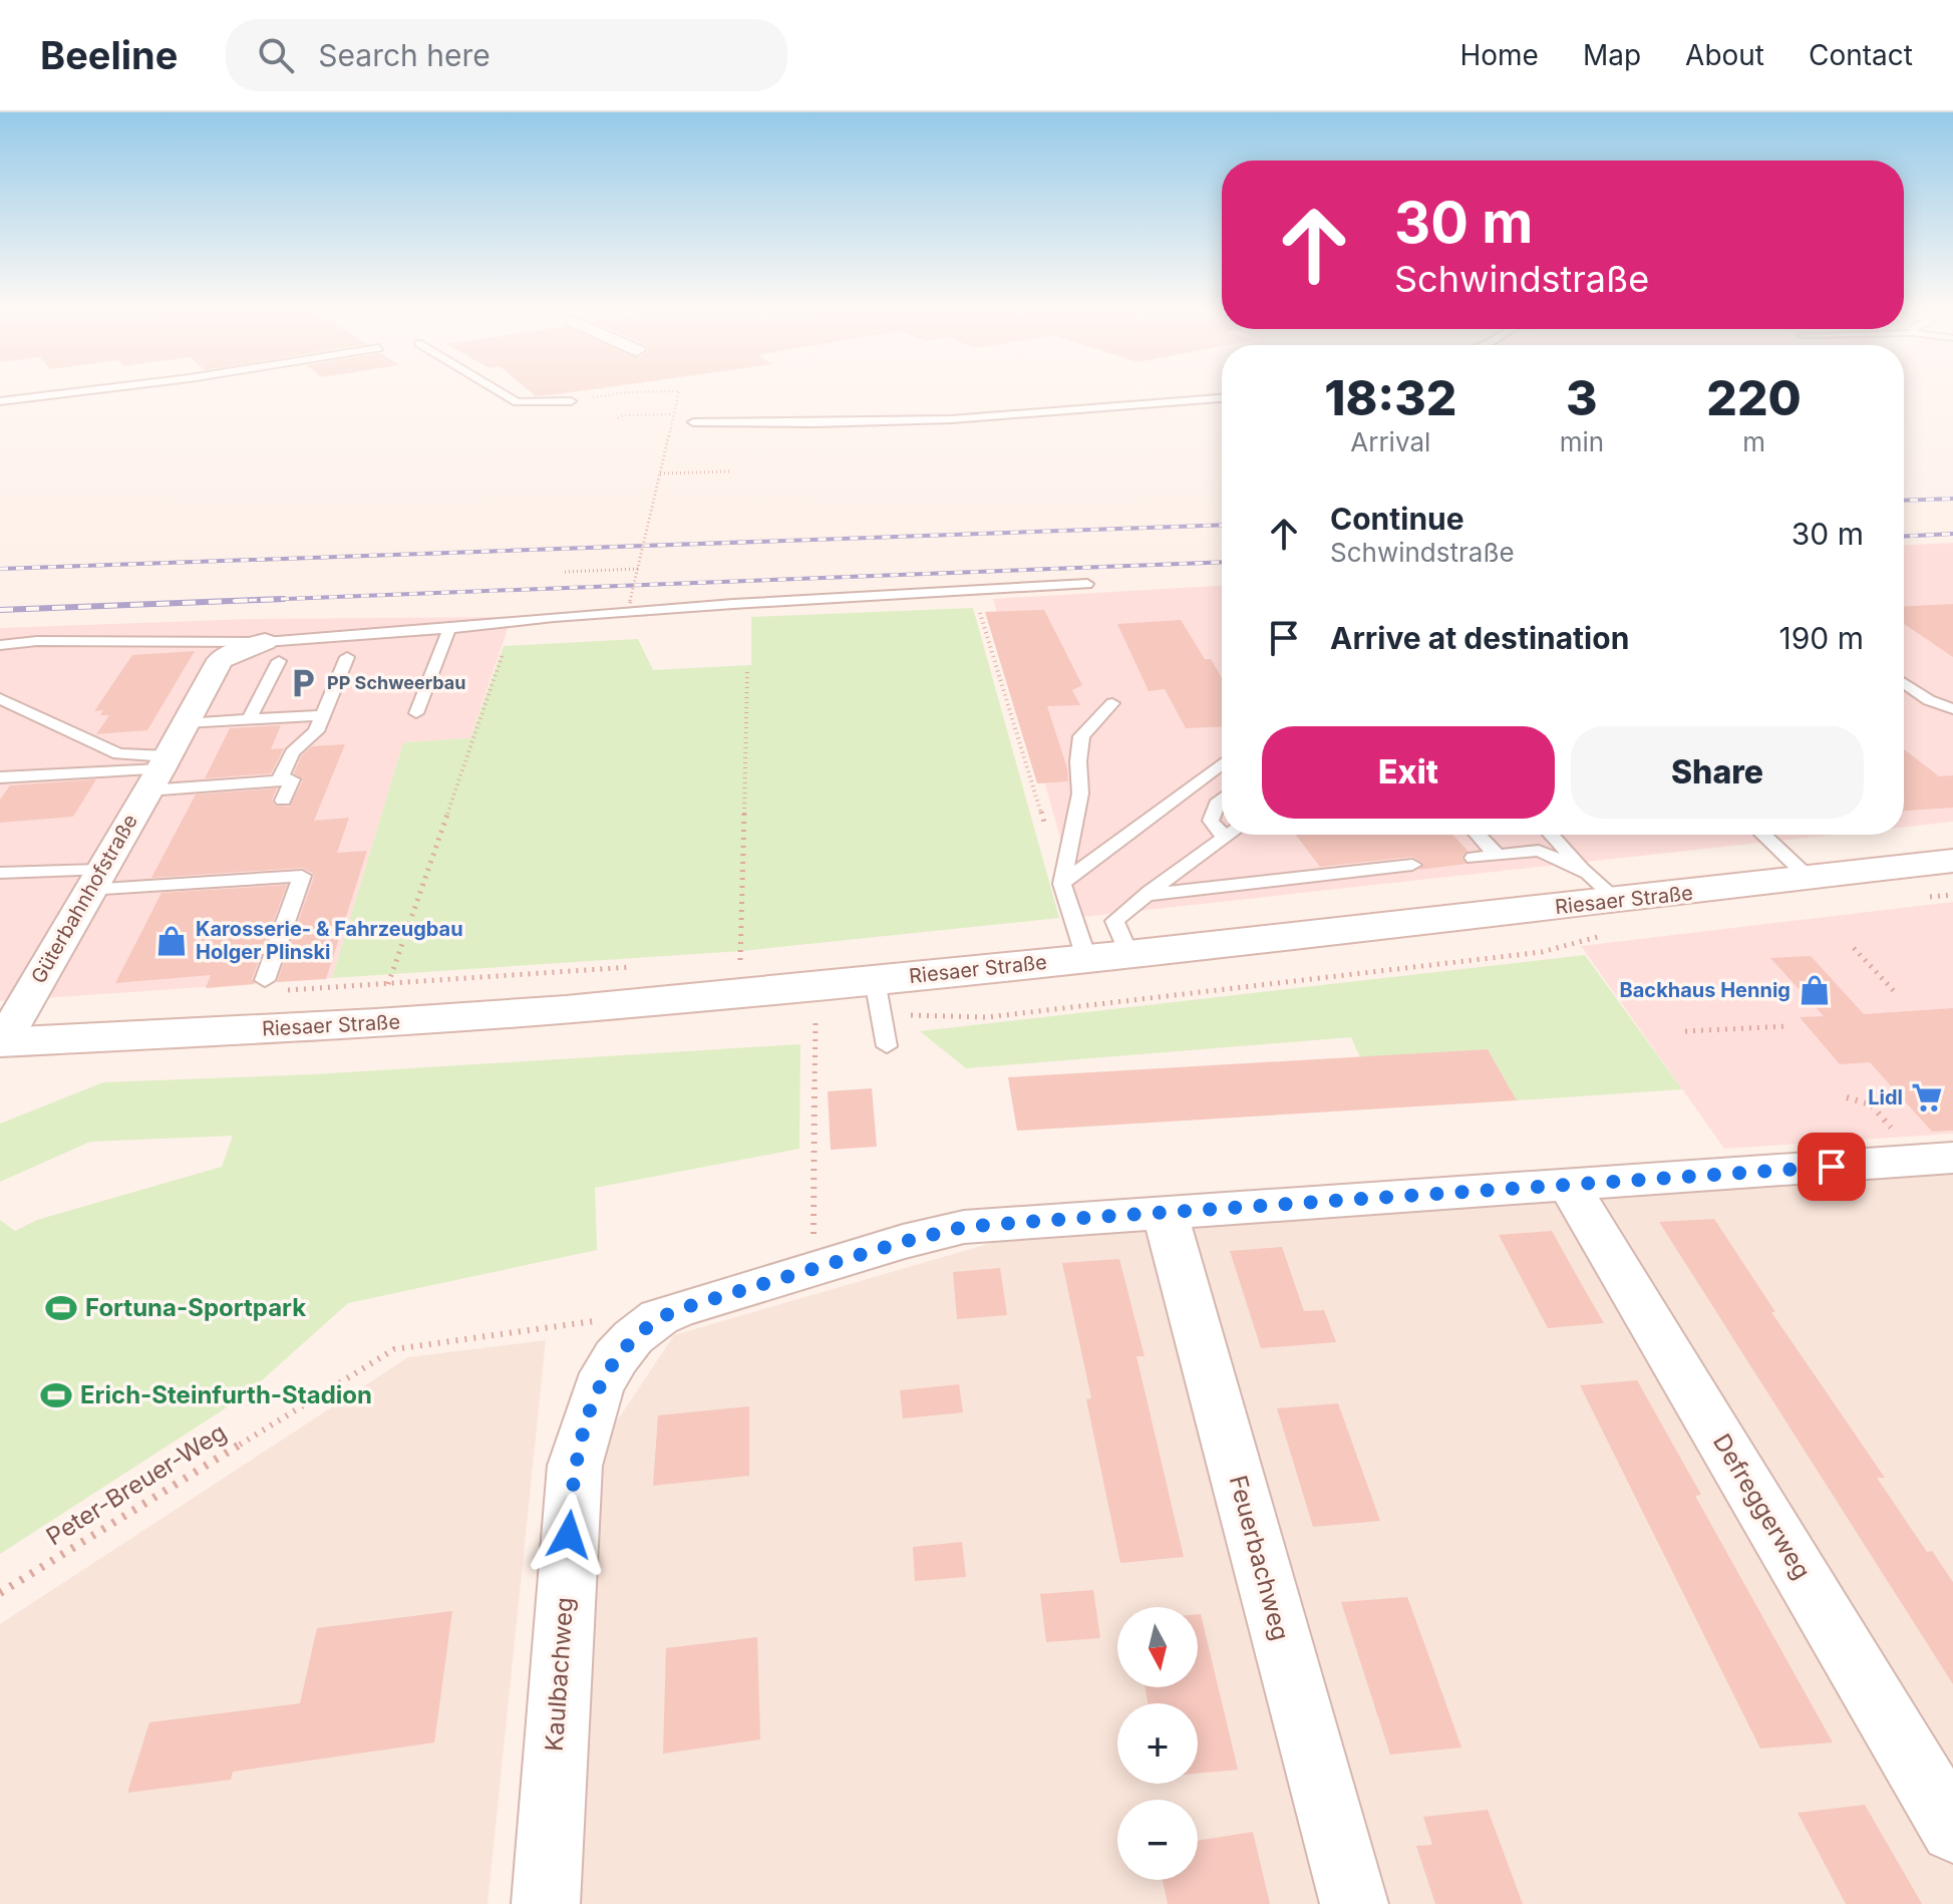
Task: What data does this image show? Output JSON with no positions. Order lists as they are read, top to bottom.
{
  "streets": {
    "main road": ["Riesaer Straße"],
    "street": [
      "Güterbahnhofstraße",
      "Defreggerweg",
      "Feuerbachweg",
      "Kaulbachweg"
    ],
    "path": ["Peter-Breuer-Weg"]
  },
  "crossings": [
    ["Güterbahnhofstraße", "Riesaer Straße"],
    ["Peter-Breuer-Weg", "Kaulbachweg"]
  ],
  "places": {
    "parking": ["PP Schweerbau"],
    "shop": ["Karosserie- & Fahrzeugbau Holger Plinski", "Backhaus Hennig"],
    "supermarket": ["Lidl"],
    "sports": ["Fortuna-Sportpark", "Erich-Steinfurth-Stadion"]
  },
  "north": "bottom",
  "page": {
    "header": "Beeline",
    "search": "Search here",
    "nav": [
      "Home",
      "Map",
      "About",
      "Contact"
    ],
    "turn": ["30 m", "Schwindstraße"],
    "eta": [
      "18:32",
      "Arrival",
      "3",
      "min",
      "220",
      "m"
    ],
    "list": [
      {
        "name": "Continue",
        "note": "Schwindstraße",
        "value": "30 m"
      },
      {
        "name": "Arrive at destination",
        "value": "190 m"
      }
    ],
    "buttons": ["Exit", "Share"],
    "map_buttons": ["+", "−"]
  }
}
